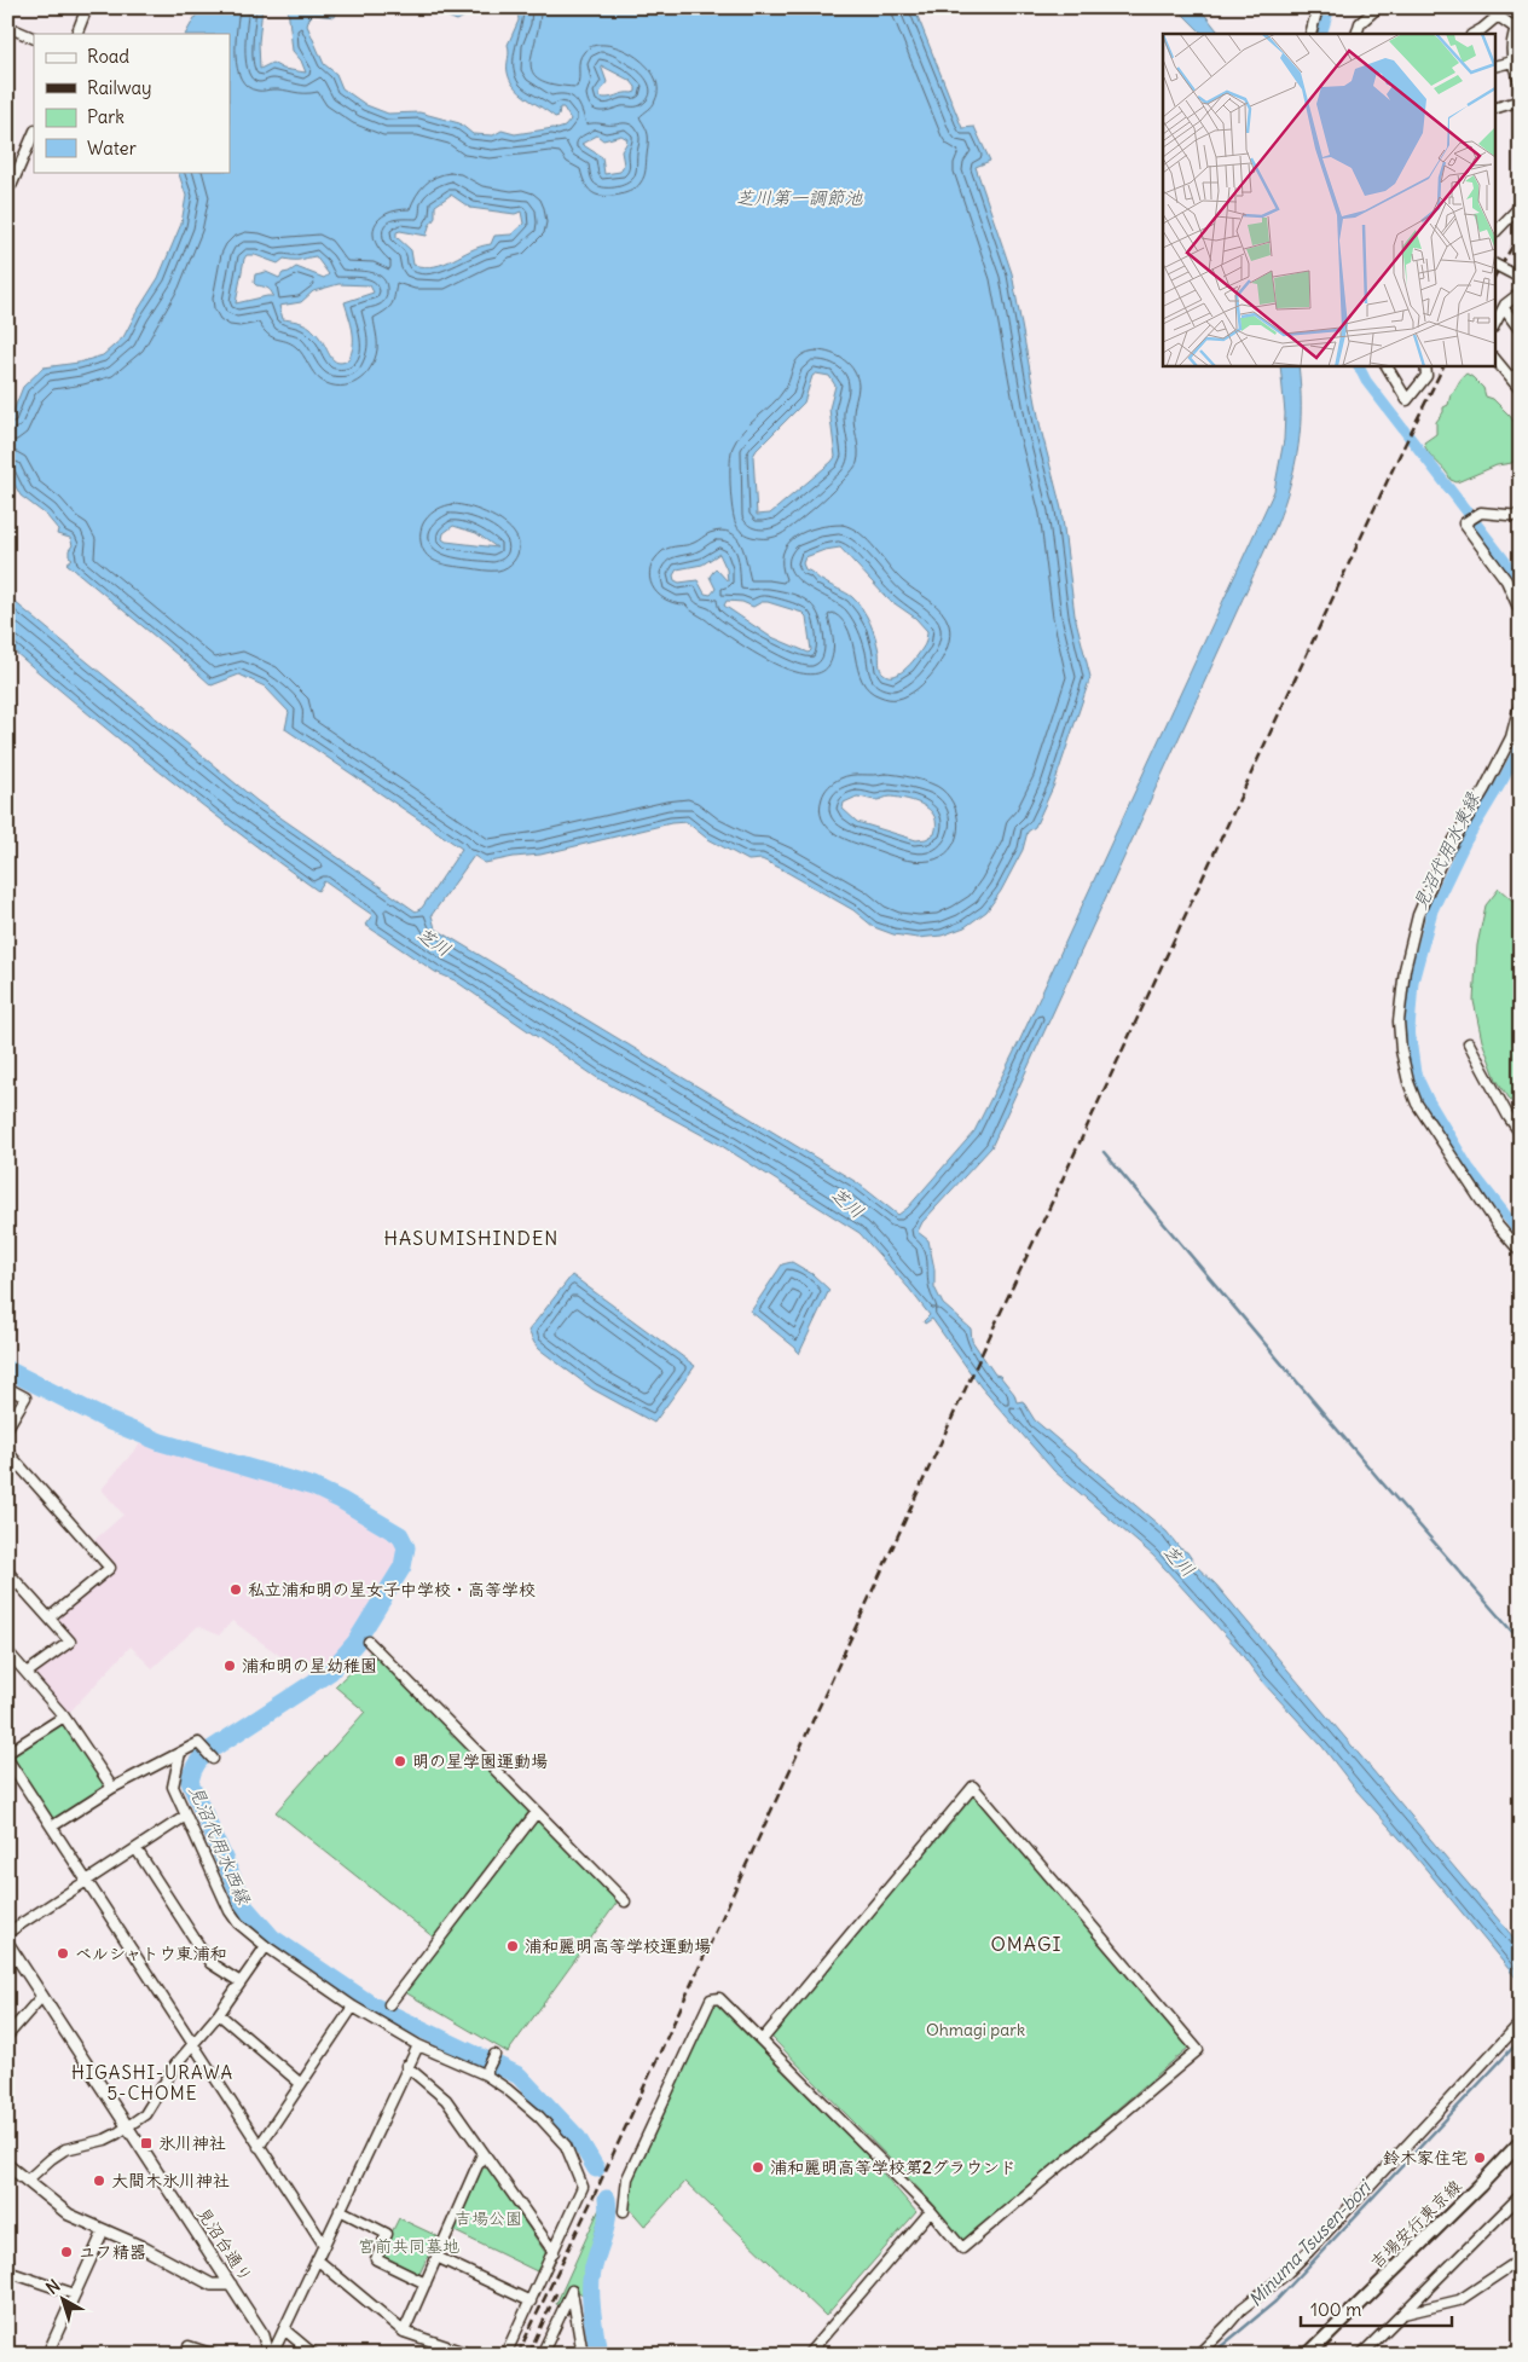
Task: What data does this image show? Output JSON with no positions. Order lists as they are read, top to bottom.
{
  "streets": {
    "main road": ["吉場安行東京線"],
    "street": ["見沼台通り"]
  },
  "districts": ["HASUMISHINDEN", "OMAGI", "HIGASHI-URAWA 5-CHOME"],
  "water": [
    "芝川第一調節池",
    "見沼代用水東縁",
    "芝川",
    "見沼代用水西縁",
    "Minuma Tsusen-bori"
  ],
  "parks": ["Ohmagi park", "吉場公園", "宮前共同墓地"],
  "places": {
    "other": [
      "私立浦和明の星女子中学校・高等学校",
      "浦和明の星幼稚園",
      "明の星学園運動場",
      "浦和麗明高等学校運動場",
      "ベルシャトウ東浦和",
      "鈴木家住宅",
      "浦和麗明高等学校第2グラウンド",
      "大間木氷川神社",
      "ユフ精器"
    ],
    "transit": ["氷川神社"]
  },
  "legend": [
    "Road",
    "Railway",
    "Park",
    "Water"
  ],
  "scale_bar": "100 m",
  "north": "top left"
}
